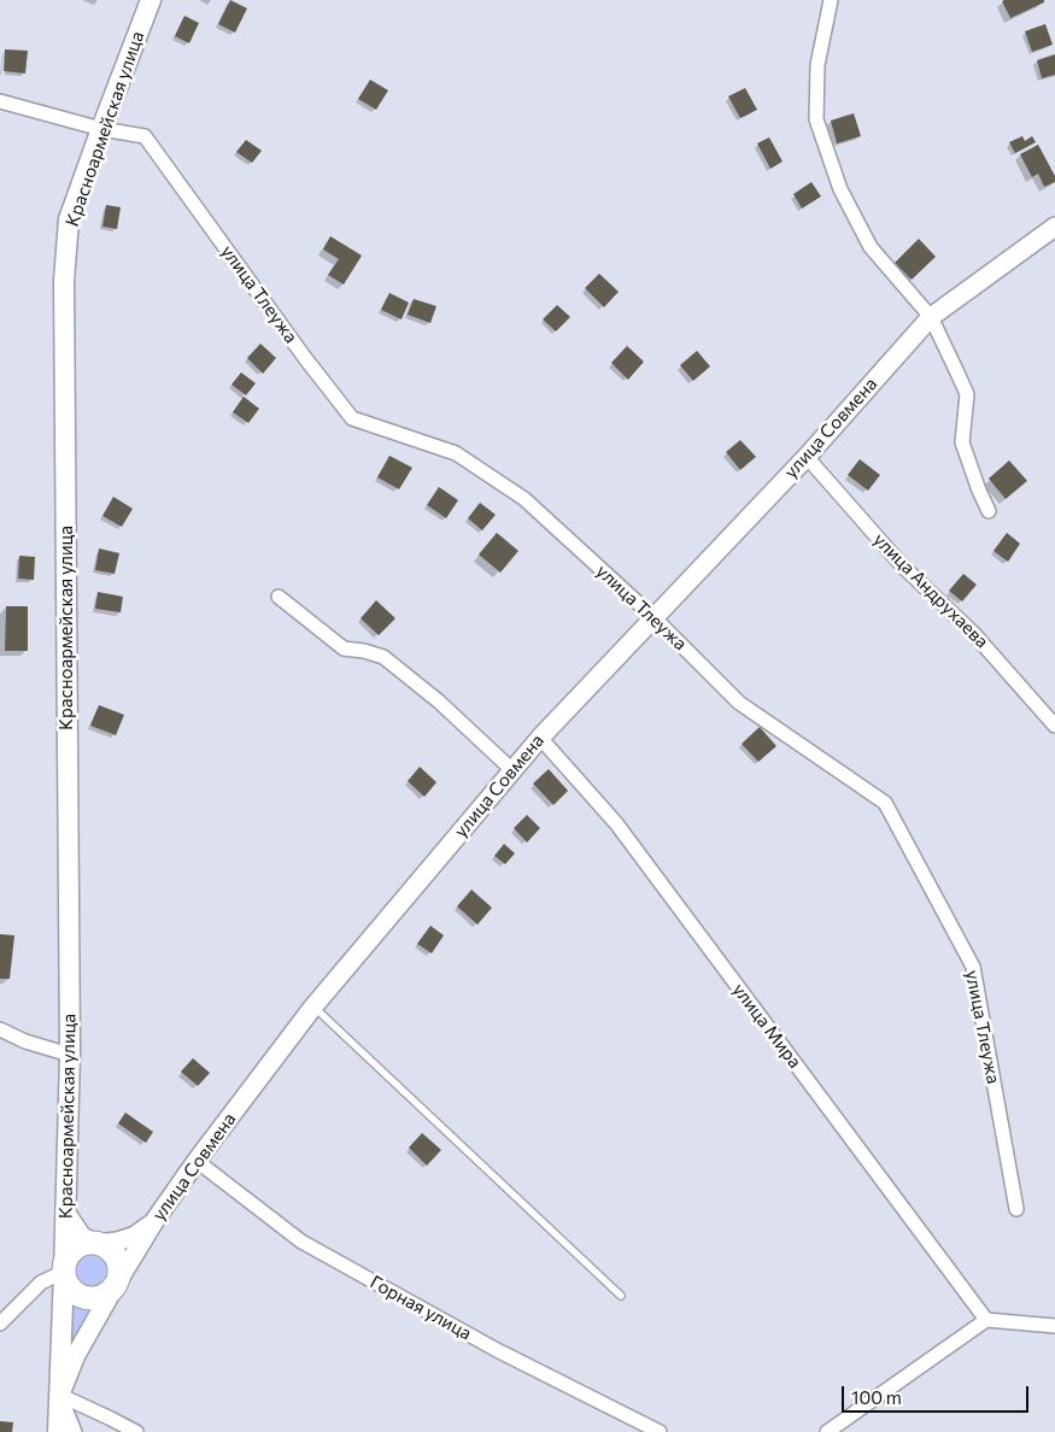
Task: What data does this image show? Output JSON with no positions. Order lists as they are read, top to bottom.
{
  "streets": {
    "main road": ["Красноармейская улица", "улица Совмена"],
    "street": [
      "улица Тлеужа",
      "улица Андрухаева",
      "улица Мира",
      "Горная улица"
    ]
  },
  "crossings": [
    ["Красноармейская улица", "улица Тлеужа"],
    ["Красноармейская улица", "улица Совмена"],
    ["улица Тлеужа", "улица Совмена"],
    ["улица Совмена", "улица Андрухаева"],
    ["улица Совмена", "улица Мира"],
    ["улица Совмена", "Горная улица"]
  ],
  "scale_bar": "100 m"
}
